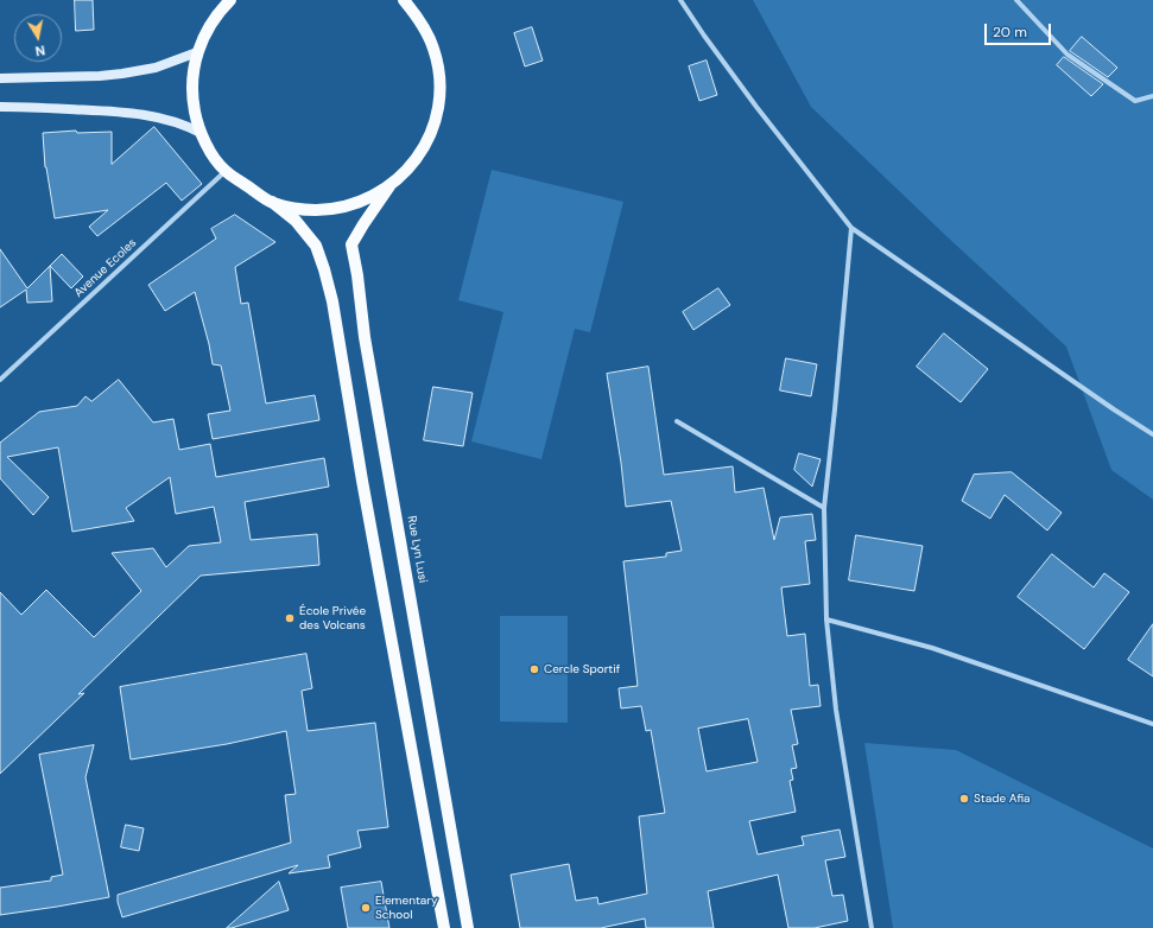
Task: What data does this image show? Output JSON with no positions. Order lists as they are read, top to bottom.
{
  "streets": {
    "main road": ["Rue Lyn Lusi"],
    "street": ["Avenue Ecoles"]
  },
  "places": [
    "École Privée des Volcans",
    "Cercle Sportif",
    "Stade Afia",
    "Elementary School"
  ],
  "scale_bar": "20 m",
  "north": "bottom"
}
